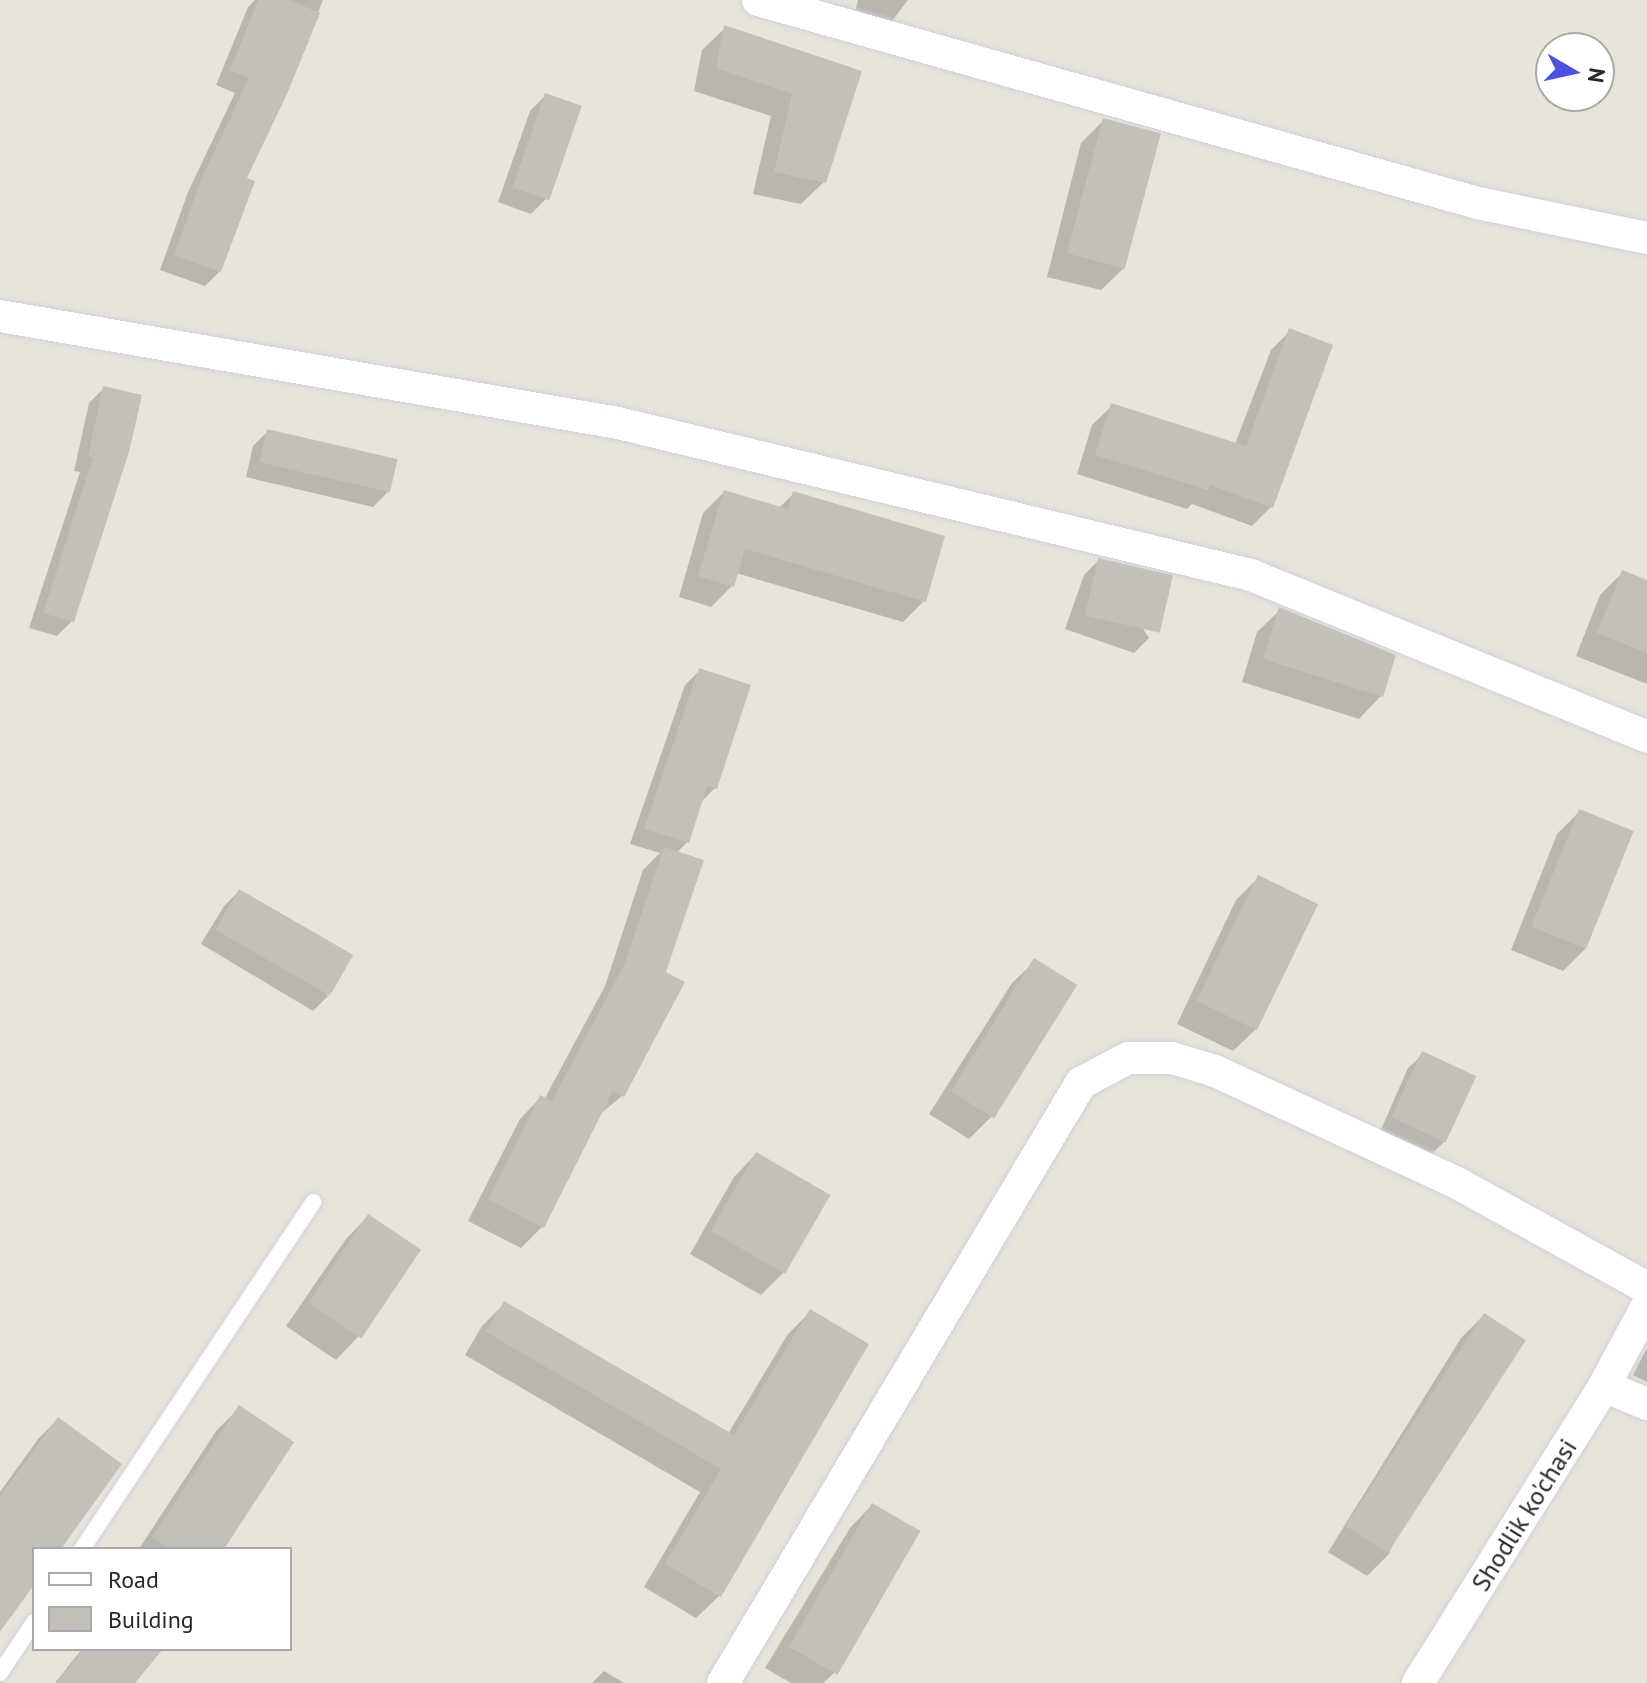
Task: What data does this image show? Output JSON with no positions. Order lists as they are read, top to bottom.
{
  "streets": {
    "street": ["Shodlik ko'chasi"]
  },
  "legend": ["Road", "Building"],
  "north": "right"
}
